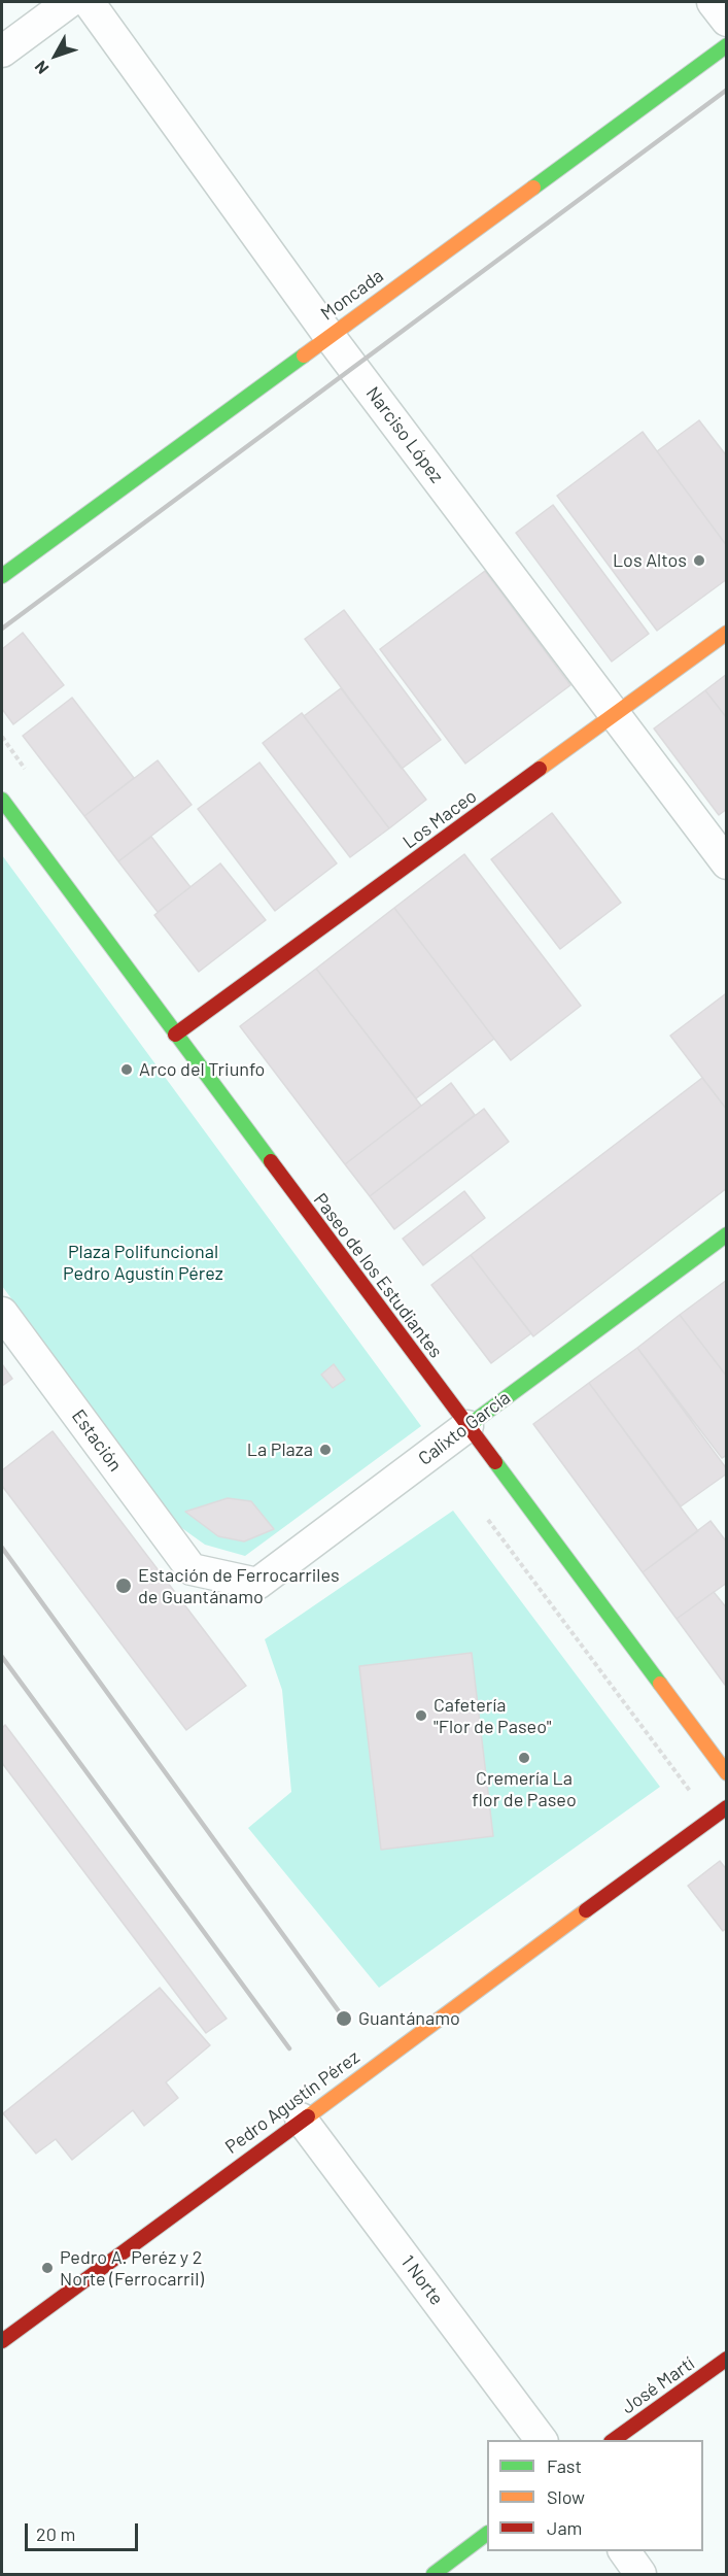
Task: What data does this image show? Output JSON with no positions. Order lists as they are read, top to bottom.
{
  "streets": {
    "main road": [
      "Moncada",
      "Los Maceo",
      "Paseo de los Estudiantes",
      "Calixto García",
      "Pedro Agustín Pérez",
      "José Martí"
    ],
    "street": ["Narciso López", "Estación", "1 Norte"]
  },
  "crossings": [
    ["Moncada", "Narciso López"],
    ["Narciso López", "Los Maceo"],
    ["Los Maceo", "Paseo de los Estudiantes"],
    ["Paseo de los Estudiantes", "Calixto García"],
    ["Calixto García", "Estación"],
    ["Pedro Agustín Pérez", "1 Norte"]
  ],
  "parks": ["Plaza Polifuncional Pedro Agustín Pérez"],
  "places": [
    "Los Altos",
    "Arco del Triunfo",
    "La Plaza",
    "Estación de Ferrocarriles de Guantánamo",
    "Cafetería \"Flor de Paseo\"",
    "Cremería La flor de Paseo",
    "Guantánamo",
    "Pedro A. Peréz y 2 Norte (Ferrocarril)"
  ],
  "legend": ["Fast", "Slow", "Jam"],
  "scale_bar": "20 m",
  "north": "bottom left"
}
